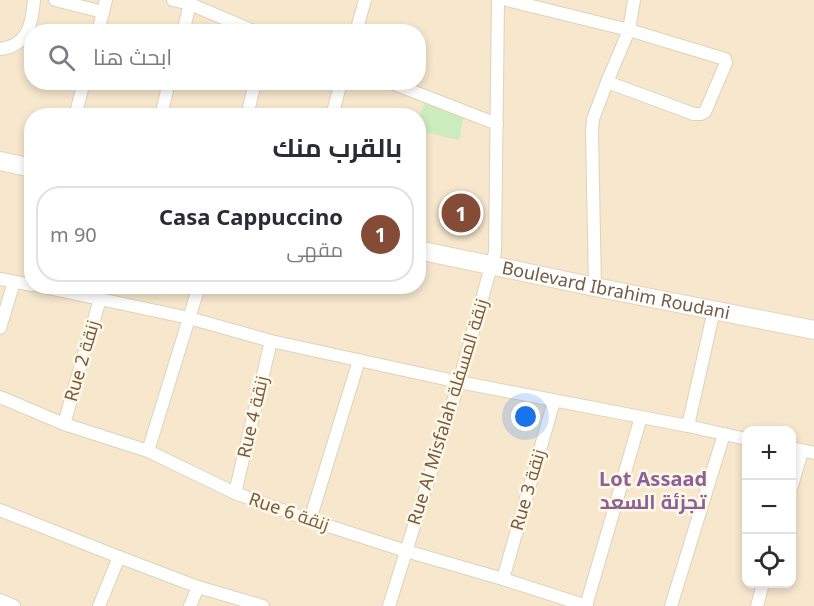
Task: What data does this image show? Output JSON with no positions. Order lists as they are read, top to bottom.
{
  "streets": {
    "street": [
      "Boulevard Ibrahim Roudani",
      "Rue 2 زنقة",
      "Rue Al Misfalah زنقة المسفلة",
      "Rue 4 زنقة",
      "Rue 3 زنقة",
      "Rue 6 زنقة"
    ]
  },
  "crossings": [
    ["Boulevard Ibrahim Roudani", "Rue Al Misfalah زنقة المسفلة"],
    ["Rue 2 زنقة", "Rue 6 زنقة"],
    ["Rue Al Misfalah زنقة المسفلة", "Rue 6 زنقة"],
    ["Rue 4 زنقة", "Rue 6 زنقة"],
    ["Rue 3 زنقة", "Rue 6 زنقة"]
  ],
  "districts": ["Lot Assaad تجزئة السعد"],
  "page": {
    "search": "ابحث هنا",
    "heading": "بالقرب منك",
    "list": [
      {
        "mark": "1",
        "name": "Casa Cappuccino",
        "note": "مقهى",
        "value": "90 m"
      }
    ],
    "pins": "1",
    "map_buttons": ["+", "−"]
  }
}
